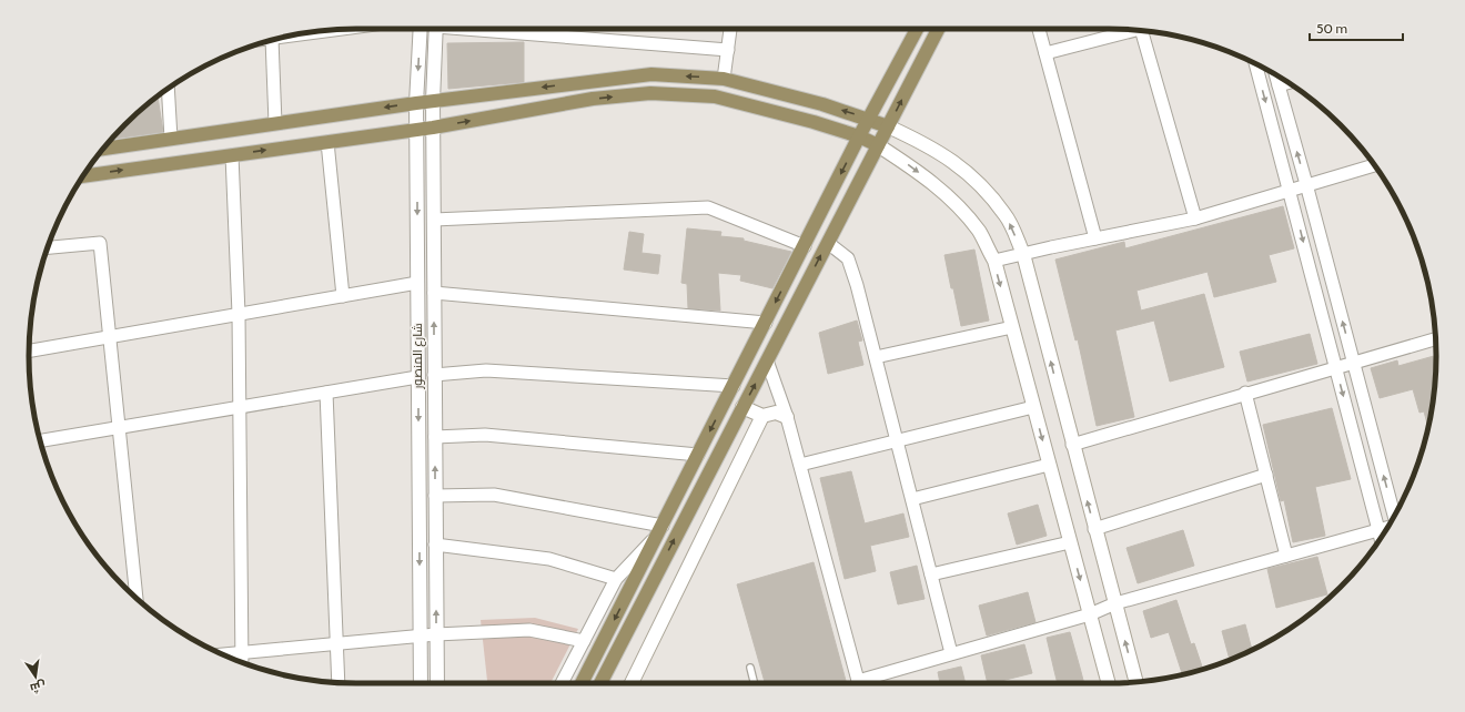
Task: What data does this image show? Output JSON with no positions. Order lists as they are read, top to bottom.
{
  "streets": {
    "main road": ["شارع المنصور"]
  },
  "scale_bar": "50 m",
  "north": "bottom"
}
